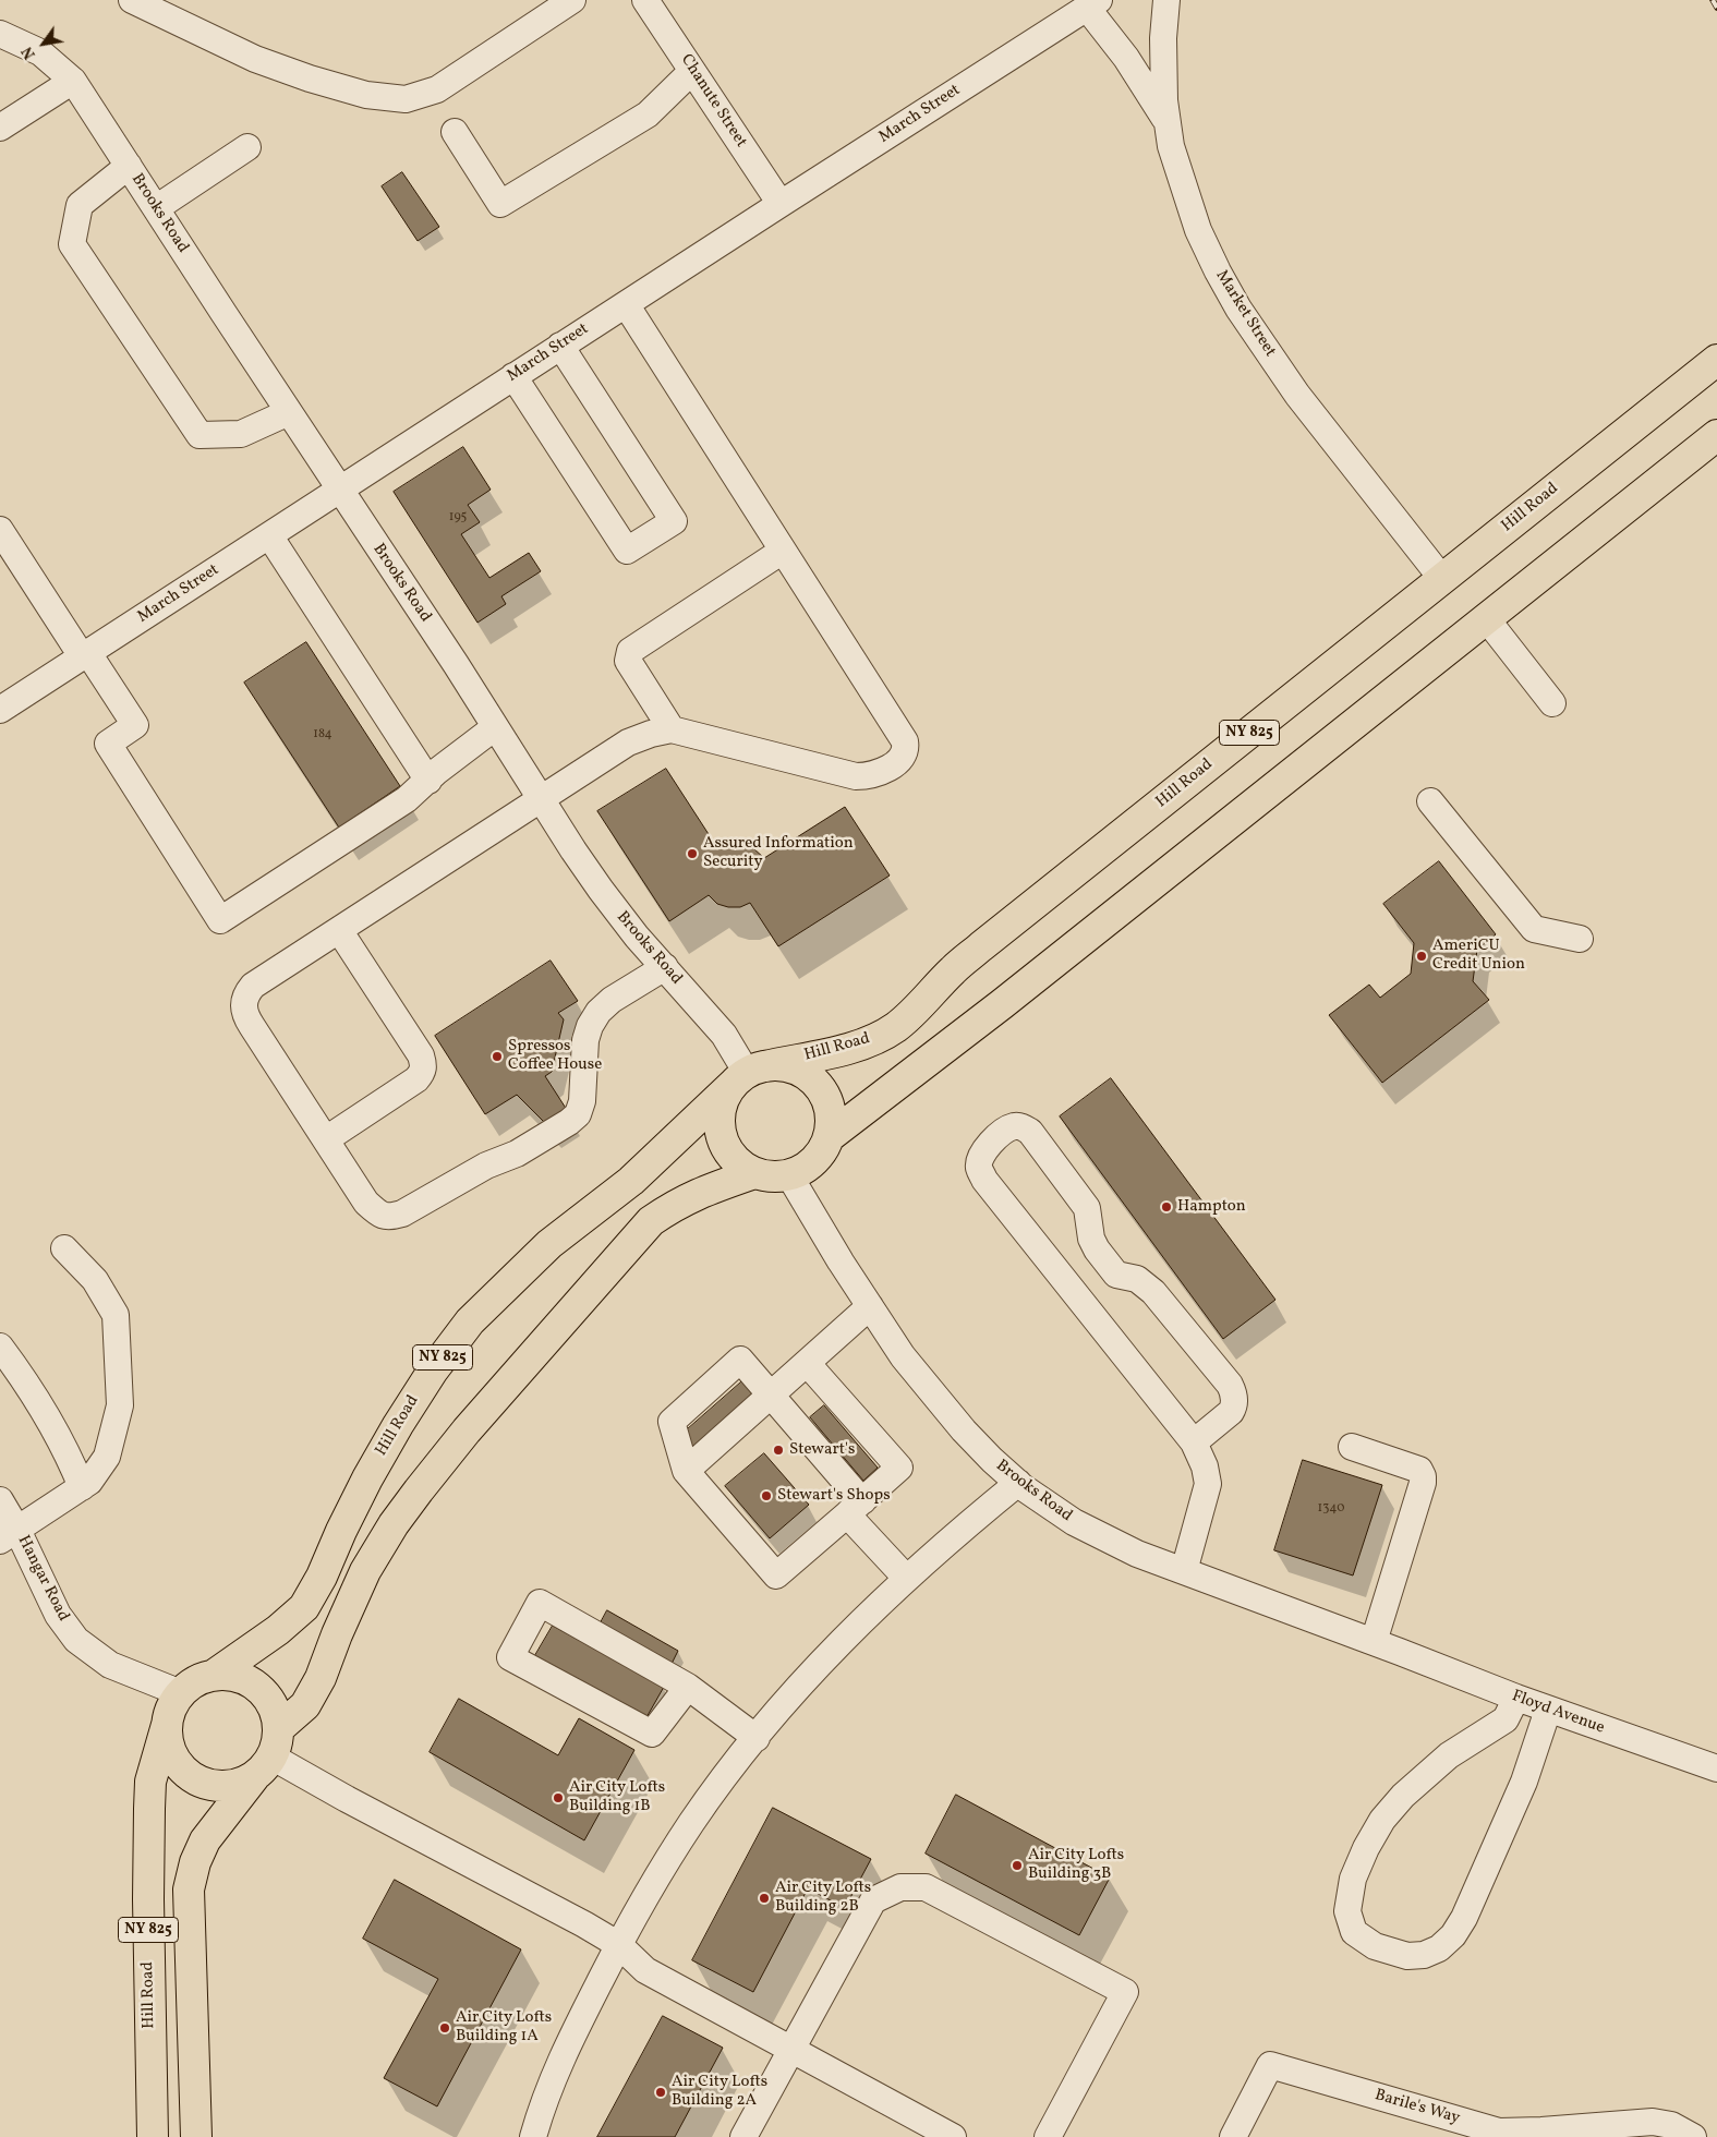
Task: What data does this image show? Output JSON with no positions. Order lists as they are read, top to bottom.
{
  "streets": {
    "main road": ["Hill Road", "NY 825"],
    "street": [
      "Chanute Street",
      "March Street",
      "Brooks Road",
      "Market Street",
      "Hangar Road",
      "Floyd Avenue",
      "Barile's Way"
    ]
  },
  "crossings": [
    ["Chanute Street", "March Street"],
    ["March Street", "Brooks Road"],
    ["Brooks Road", "Hill Road"],
    ["Brooks Road", "Floyd Avenue"],
    ["Market Street", "Hill Road"],
    ["Hill Road", "NY 825"],
    ["Hill Road", "Hangar Road"],
    ["NY 825", "Hangar Road"]
  ],
  "places": [
    "Assured Information Security",
    "AmeriCU Credit Union",
    "Spressos Coffee House",
    "Hampton",
    "Stewart's",
    "Stewart's Shops",
    "Air City Lofts Building 1B",
    "Air City Lofts Building 3B",
    "Air City Lofts Building 2B",
    "Air City Lofts Building 1A",
    "Air City Lofts Building 2A"
  ],
  "house_numbers": ["195", "184", "1340"],
  "north": "bottom left"
}
